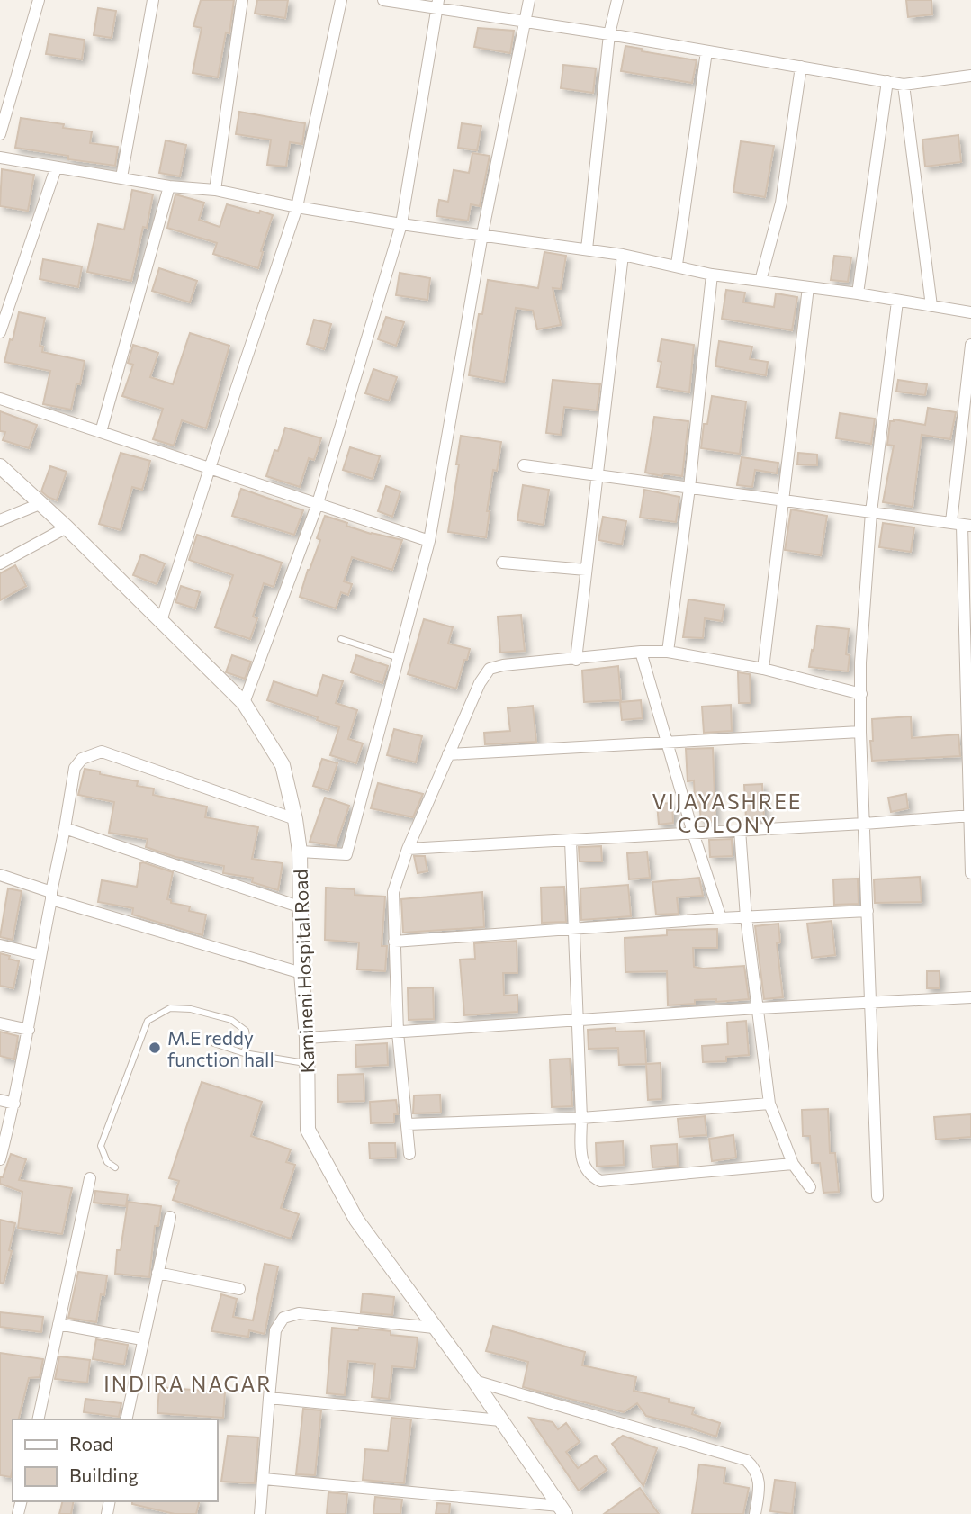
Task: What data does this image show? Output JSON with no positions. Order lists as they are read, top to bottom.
{
  "streets": {
    "street": ["Kamineni Hospital Road"]
  },
  "districts": ["VIJAYASHREE COLONY", "INDIRA NAGAR"],
  "places": ["M.E reddy function hall"],
  "legend": ["Road", "Building"]
}
